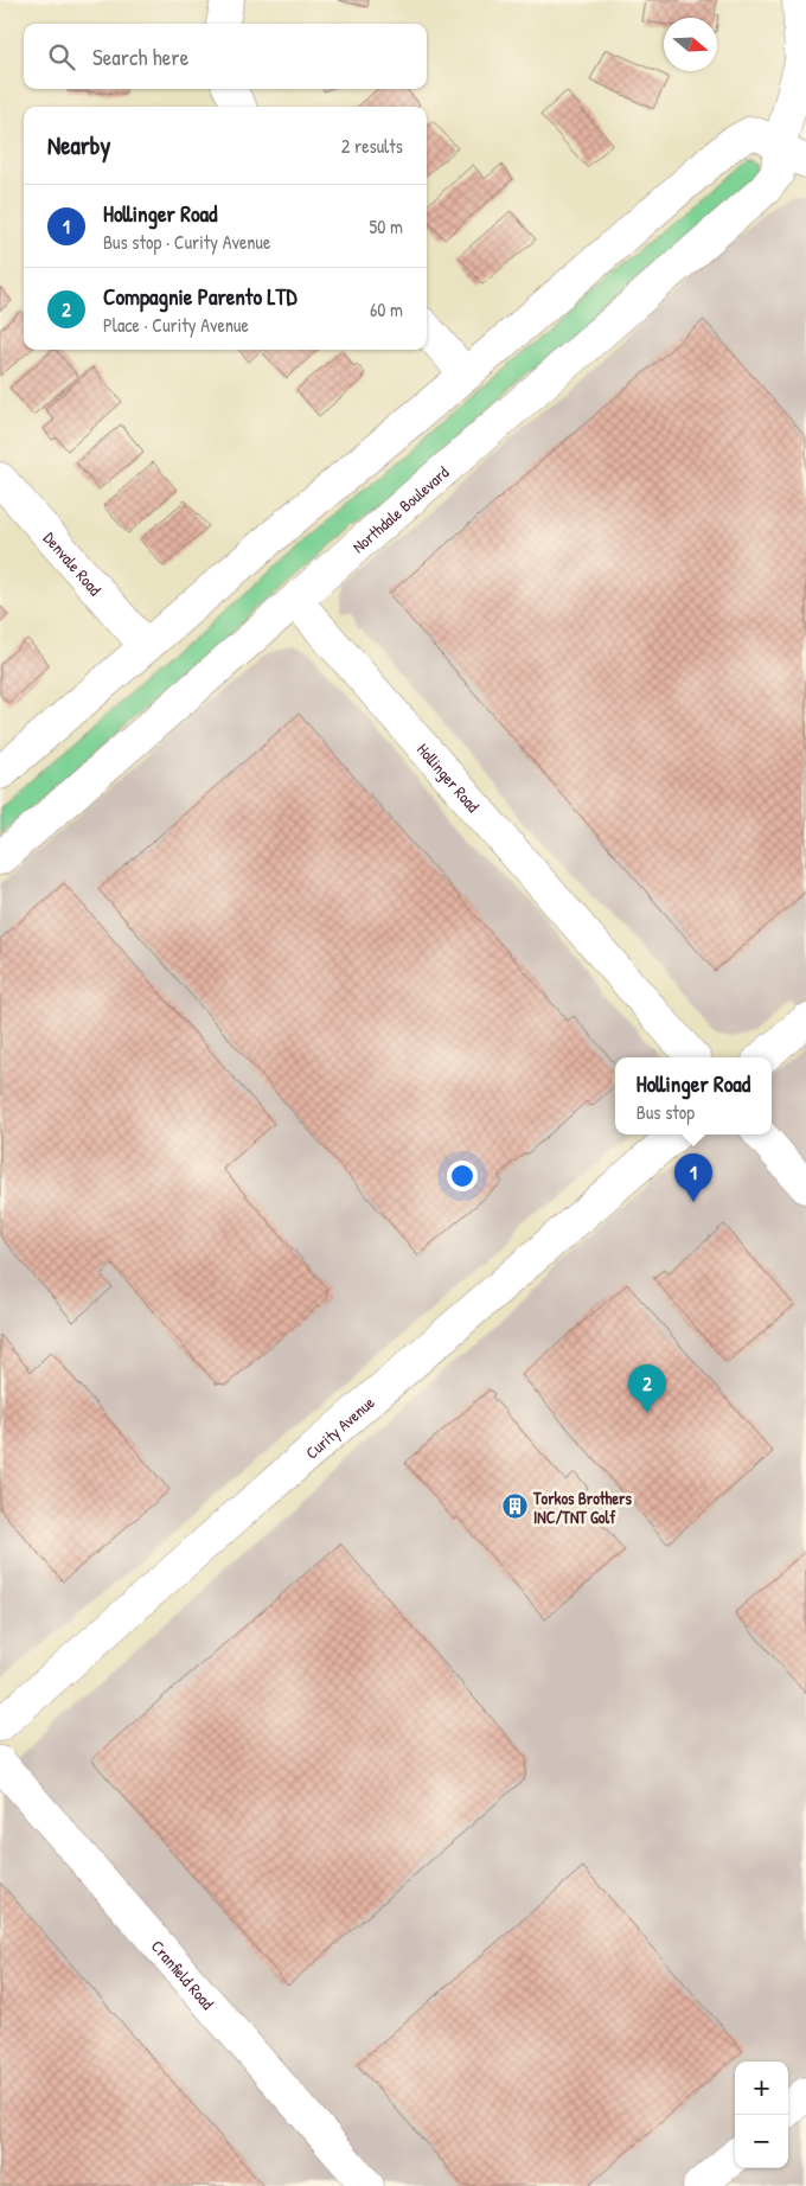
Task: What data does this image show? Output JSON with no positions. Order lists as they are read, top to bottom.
{
  "streets": {
    "street": [
      "Northdale Boulevard",
      "Denvale Road",
      "Hollinger Road",
      "Curity Avenue",
      "Cranfield Road"
    ]
  },
  "crossings": [
    ["Northdale Boulevard", "Hollinger Road"]
  ],
  "places": {
    "building": ["Torkos Brothers INC/TNT Golf"]
  },
  "north": "right",
  "page": {
    "search": "Search here",
    "heading": ["Nearby", "2 results"],
    "list": [
      {
        "mark": "1",
        "name": "Hollinger Road",
        "note": "Bus stop · Curity Avenue",
        "value": "50 m"
      },
      {
        "mark": "2",
        "name": "Compagnie Parento LTD",
        "note": "Place · Curity Avenue",
        "value": "60 m"
      }
    ],
    "popup": ["Hollinger Road", "Bus stop"],
    "pins": ["1", "2"],
    "map_buttons": ["+", "−"]
  }
}
